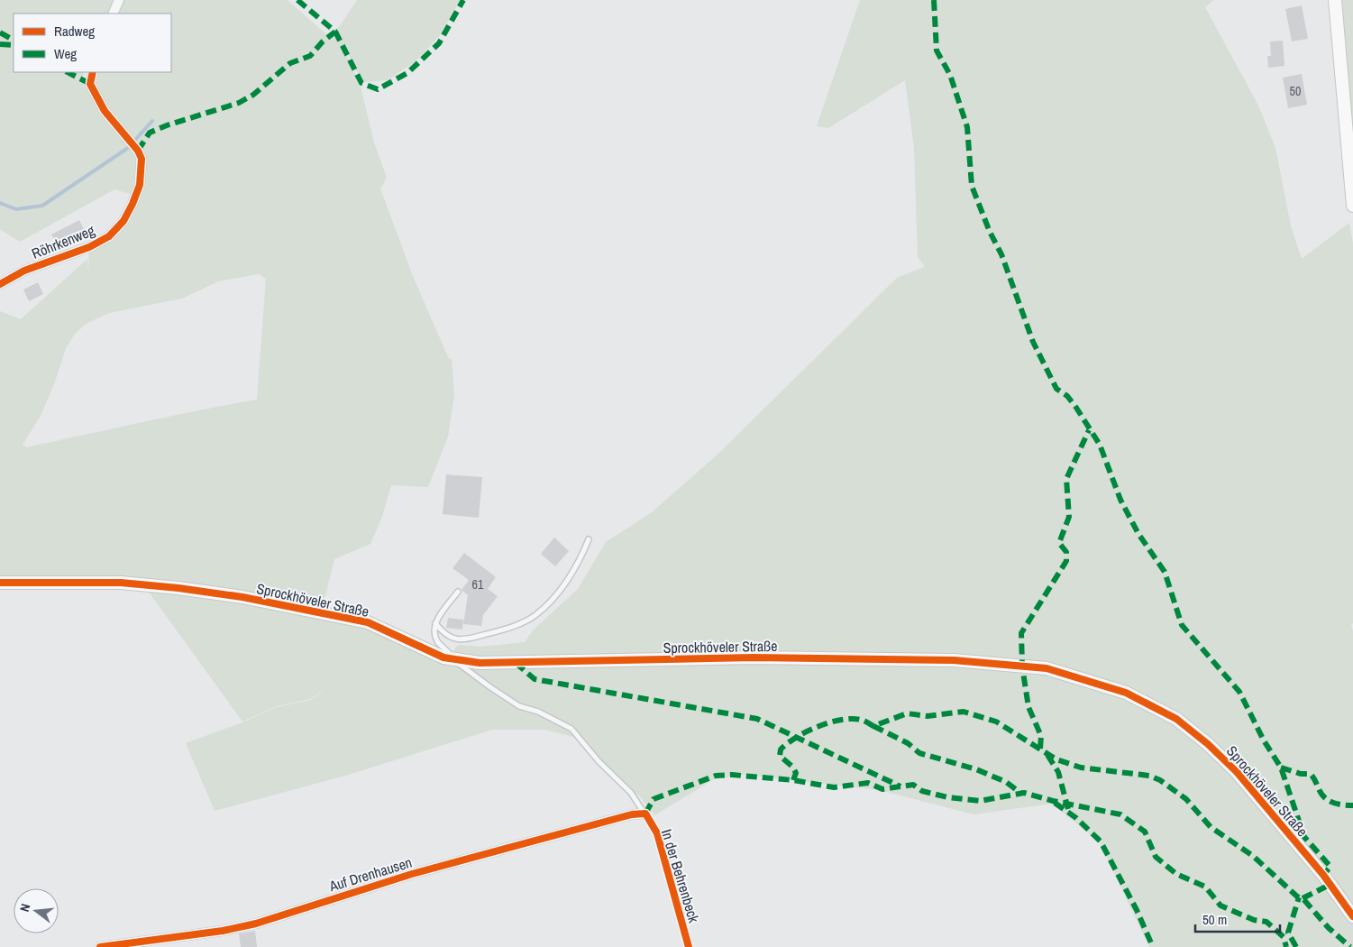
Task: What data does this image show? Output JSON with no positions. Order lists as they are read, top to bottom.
{
  "streets": {
    "street": ["Röhrkenweg", "Sprockhöveler Straße", "Auf Drenhausen"],
    "lane": ["In der Behrenbeck"]
  },
  "crossings": [
    ["Sprockhöveler Straße", "In der Behrenbeck"],
    ["Auf Drenhausen", "In der Behrenbeck"]
  ],
  "house_numbers": ["50", "61"],
  "legend": ["Radweg", "Weg"],
  "scale_bar": "50 m",
  "north": "left"
}
